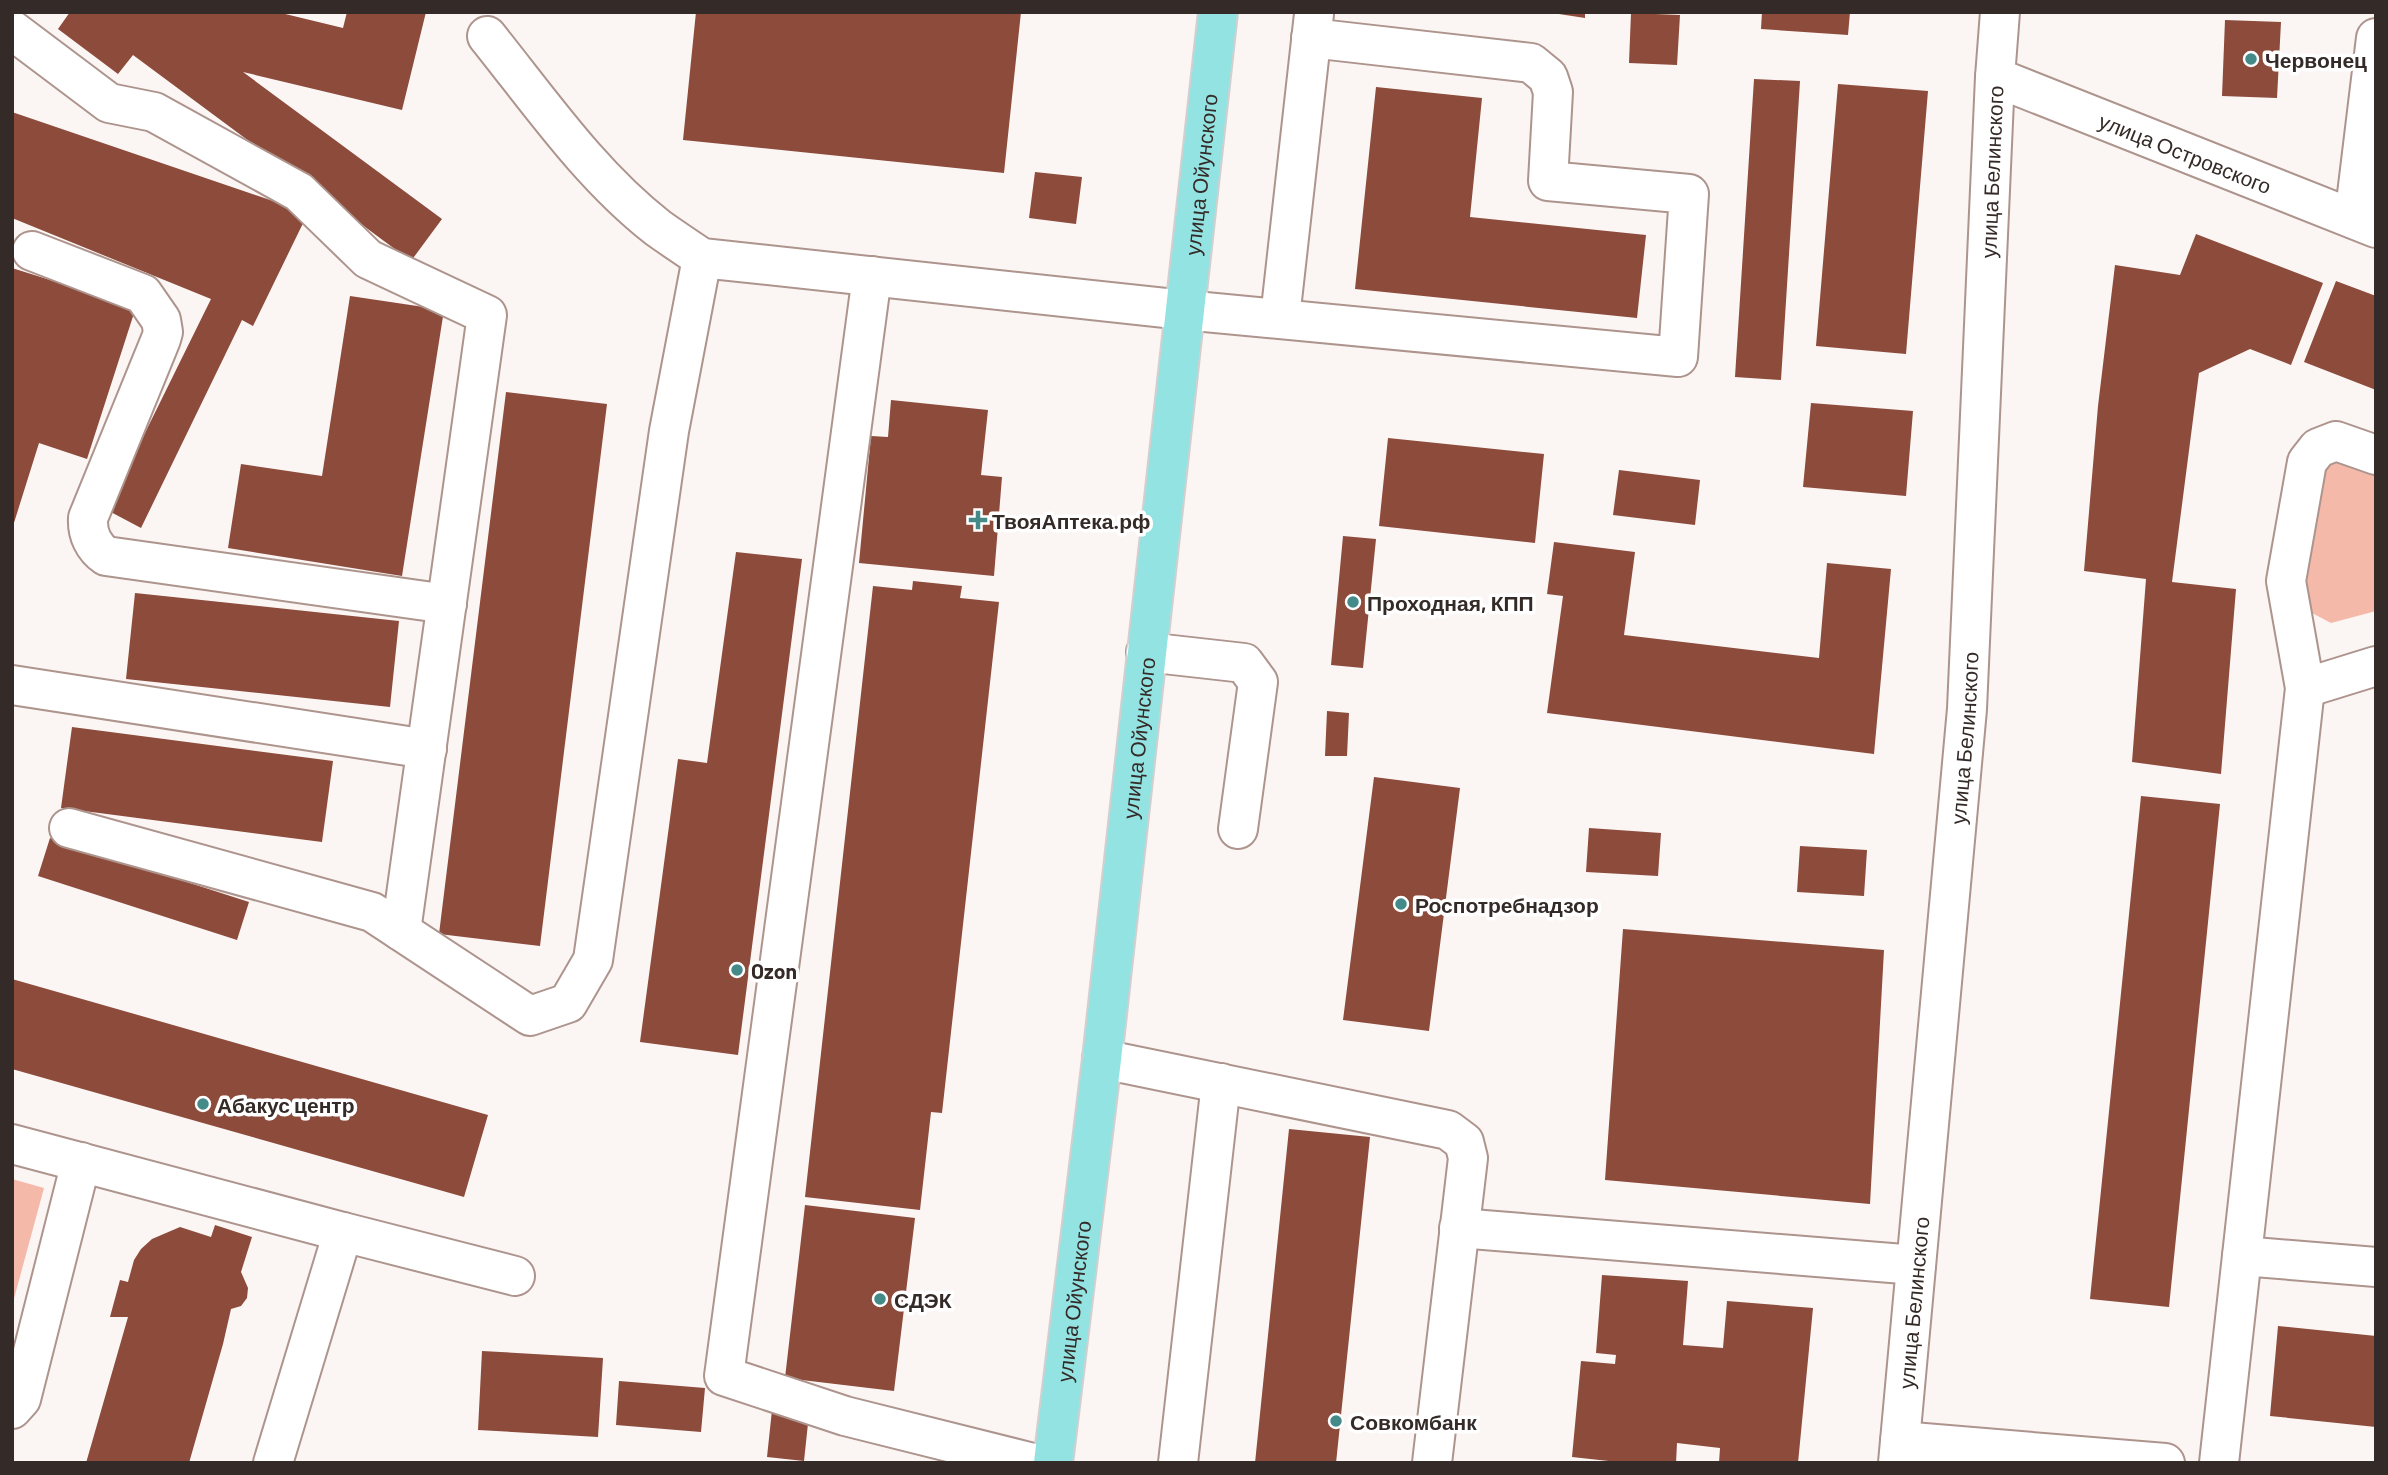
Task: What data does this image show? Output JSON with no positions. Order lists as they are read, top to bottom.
{
  "streets": {
    "main road": ["улица Ойунского"],
    "street": ["улица Островского", "улица Белинского"]
  },
  "crossings": [
    ["улица Островского", "улица Белинского"]
  ],
  "places": {
    "other": [
      "Червонец",
      "Проходная, КПП",
      "Роспотребнадзор",
      "Ozon",
      "Абакус центр",
      "СДЭК",
      "Совкомбанк"
    ],
    "health": ["ТвояАптека.рф"]
  }
}
